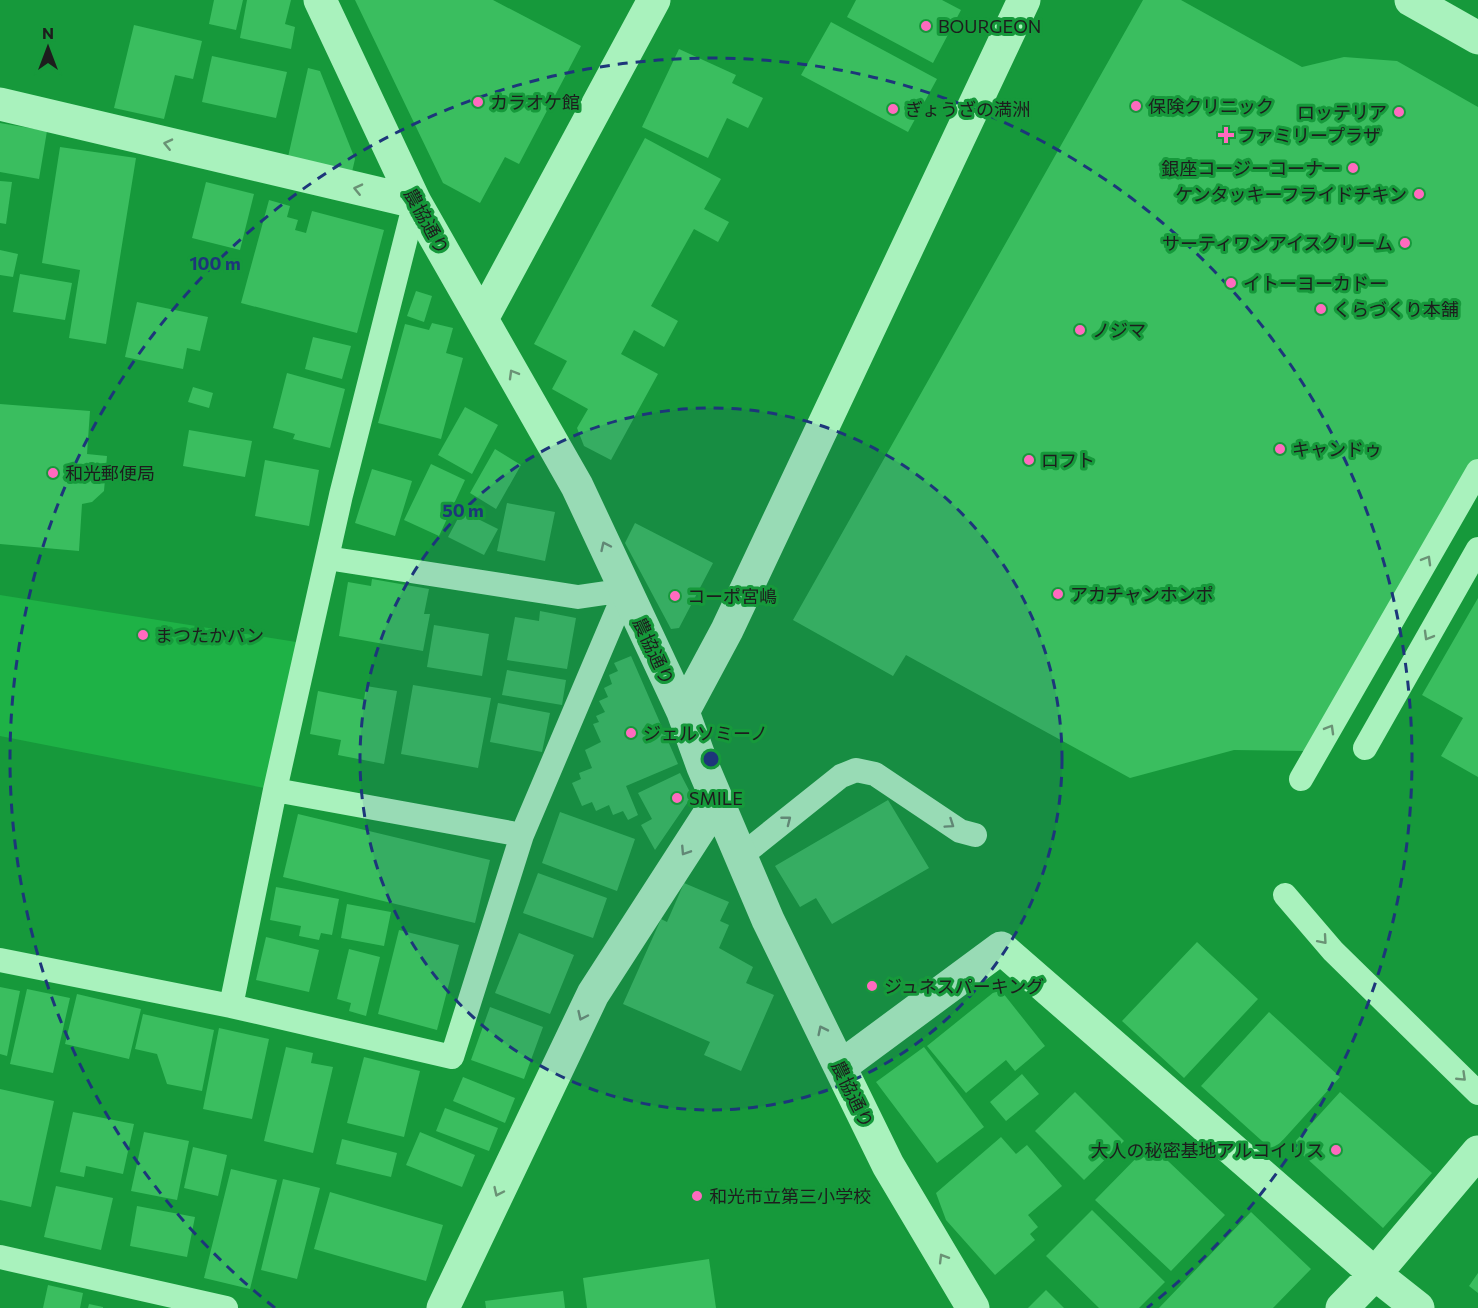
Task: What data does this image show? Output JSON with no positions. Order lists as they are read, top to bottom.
{
  "streets": {
    "street": ["農協通り"]
  },
  "one_way": ["農協通り"],
  "places": {
    "other": [
      "BOURGEON",
      "カラオケ館",
      "保険クリニック",
      "ぎょうざの満洲",
      "ロッテリア",
      "銀座コージーコーナー",
      "ケンタッキーフライドチキン",
      "サーティワンアイスクリーム",
      "イトーヨーカドー",
      "くらづくり本舗",
      "ノジマ",
      "キャンドゥ",
      "ロフト",
      "和光郵便局",
      "アカチャンホンポ",
      "コーポ宮嶋",
      "まつたかパン",
      "ジェルソミーノ",
      "SMILE",
      "ジュネスパーキング",
      "大人の秘密基地アルコイリス",
      "和光市立第三小学校"
    ],
    "health": ["ファミリープラザ"]
  },
  "north": "top",
  "rings": ["100 m", "50 m"]
}
